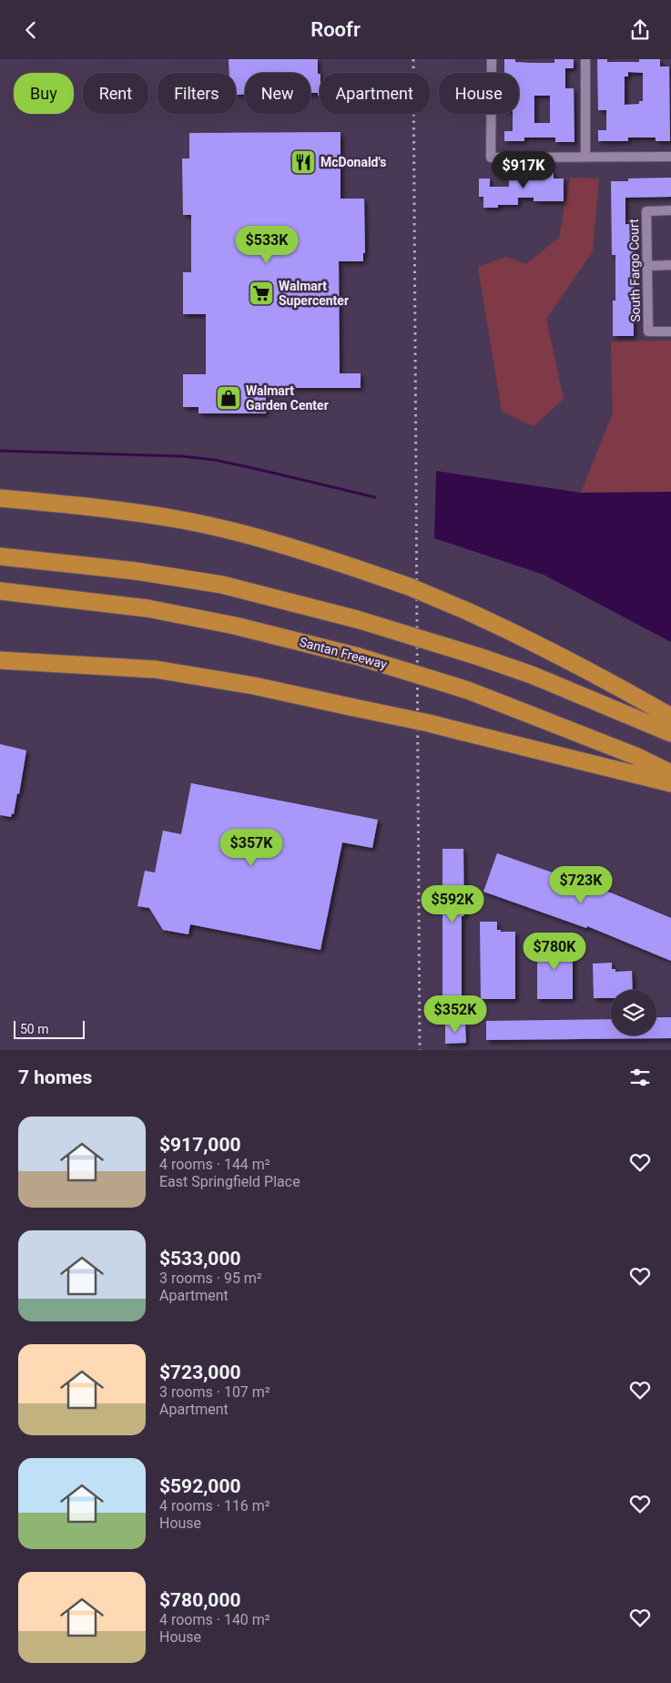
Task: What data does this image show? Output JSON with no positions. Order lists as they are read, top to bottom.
{
  "streets": {
    "highway": ["Santan Freeway"],
    "street": ["South Fargo Court"]
  },
  "places": {
    "restaurant": ["McDonald's"],
    "supermarket": ["Walmart Supercenter"],
    "shop": ["Walmart Garden Center"]
  },
  "scale_bar": "50 m",
  "page": {
    "header": "Roofr",
    "chip": [
      "Buy",
      "Rent",
      "Filters",
      "New",
      "Apartment",
      "House"
    ],
    "price": [
      "$917K",
      "$533K",
      "$357K",
      "$723K",
      "$592K",
      "$780K",
      "$352K"
    ],
    "scale": "50 m",
    "heading": "7 homes",
    "list": [
      {
        "name": "$917,000",
        "note": "4 rooms · 144 m² · East Springfield Place"
      },
      {
        "name": "$533,000",
        "note": "3 rooms · 95 m² · Apartment"
      },
      {
        "name": "$723,000",
        "note": "3 rooms · 107 m² · Apartment"
      },
      {
        "name": "$592,000",
        "note": "4 rooms · 116 m² · House"
      },
      {
        "name": "$780,000",
        "note": "4 rooms · 140 m² · House"
      }
    ]
  }
}
